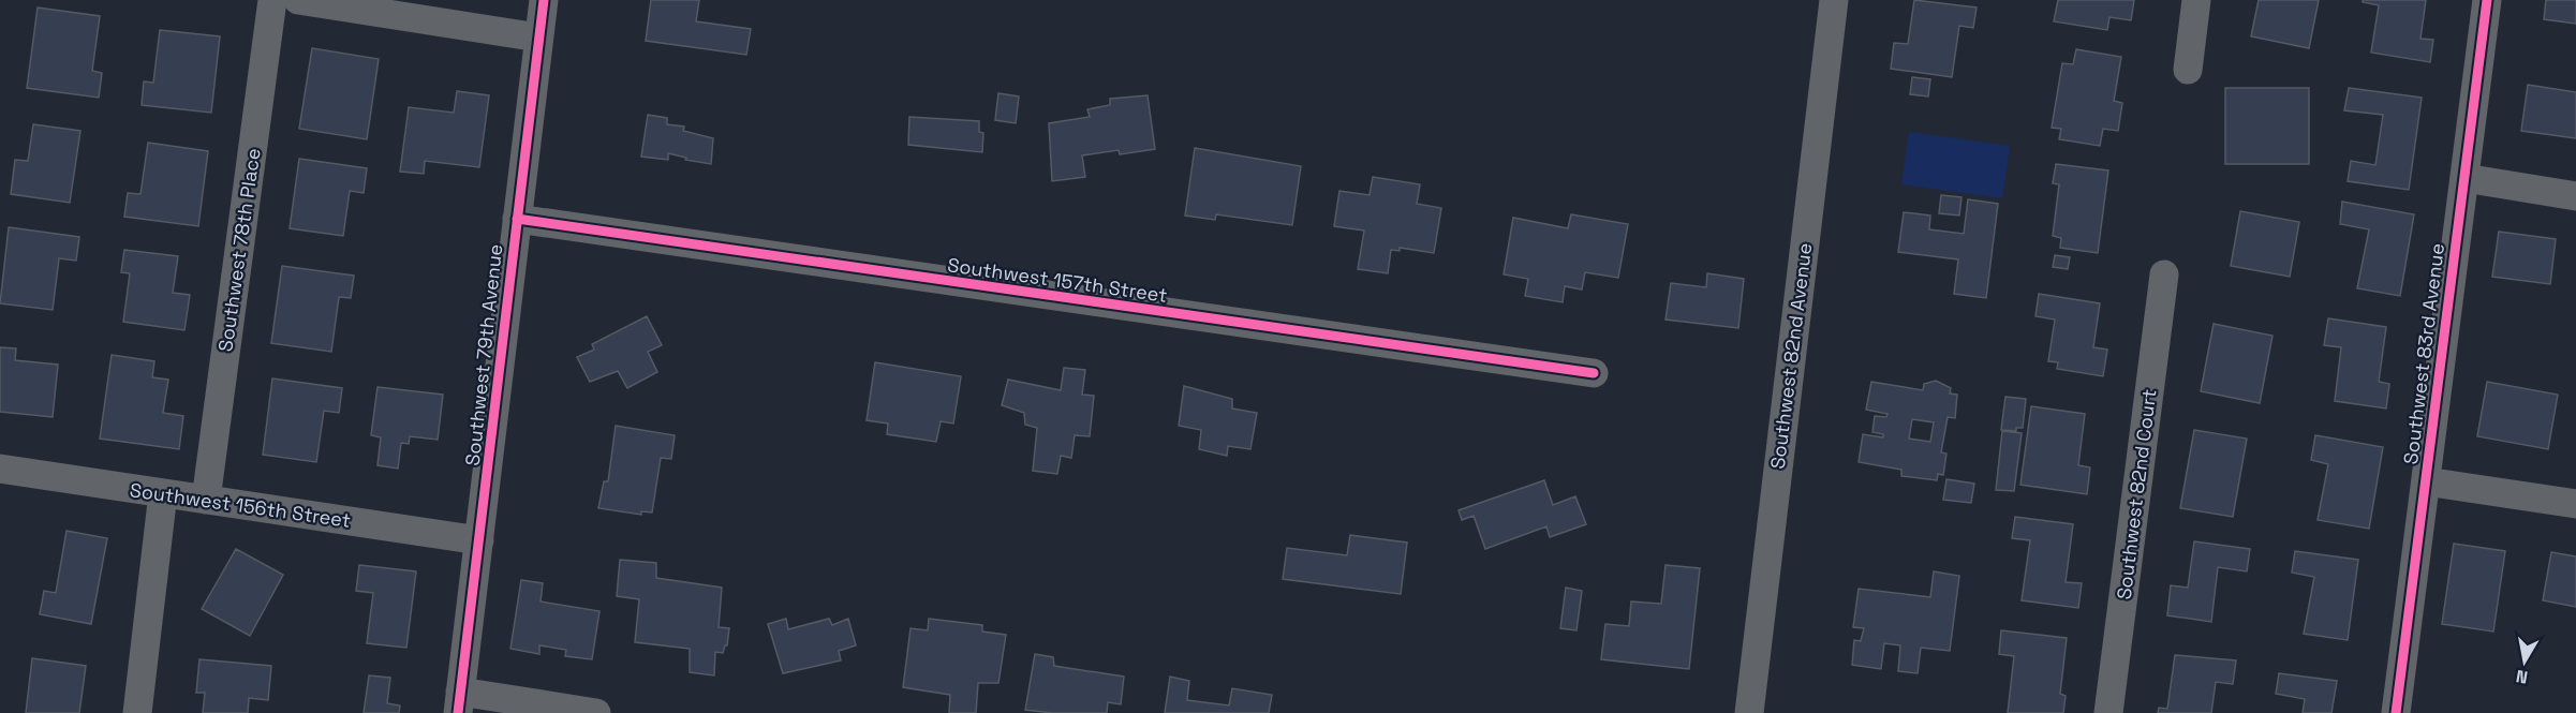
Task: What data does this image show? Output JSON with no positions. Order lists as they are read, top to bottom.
{
  "streets": {
    "street": [
      "Southwest 78th Place",
      "Southwest 157th Street",
      "Southwest 83rd Avenue",
      "Southwest 79th Avenue",
      "Southwest 82nd Avenue",
      "Southwest 82nd Court",
      "Southwest 156th Street"
    ]
  },
  "crossings": [
    ["Southwest 78th Place", "Southwest 156th Street"],
    ["Southwest 157th Street", "Southwest 79th Avenue"],
    ["Southwest 79th Avenue", "Southwest 156th Street"]
  ],
  "north": "bottom"
}
